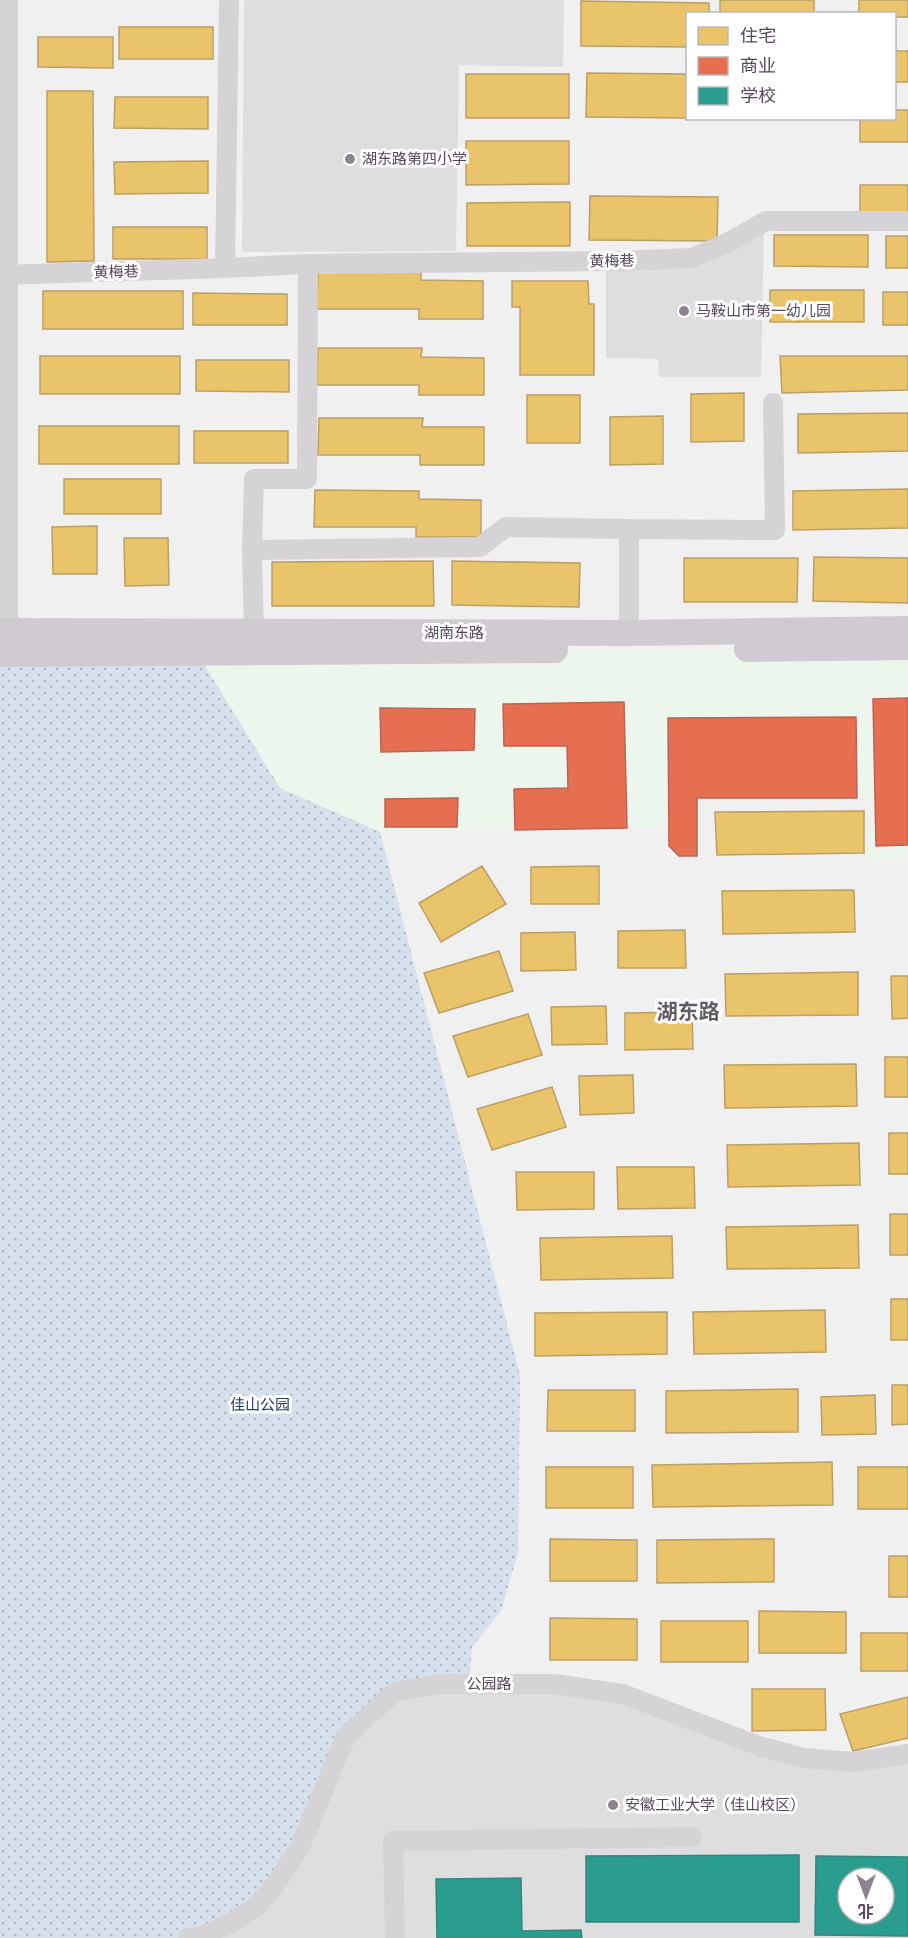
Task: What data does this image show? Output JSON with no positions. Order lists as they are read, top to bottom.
{
  "streets": {
    "main road": ["湖南东路"],
    "street": ["黄梅巷", "公园路"]
  },
  "districts": ["湖东路"],
  "parks": ["佳山公园"],
  "places": ["湖东路第四小学", "马鞍山市第一幼儿园", "安徽工业大学（佳山校区）"],
  "legend": ["住宅", "商业", "学校"],
  "north": "bottom"
}
